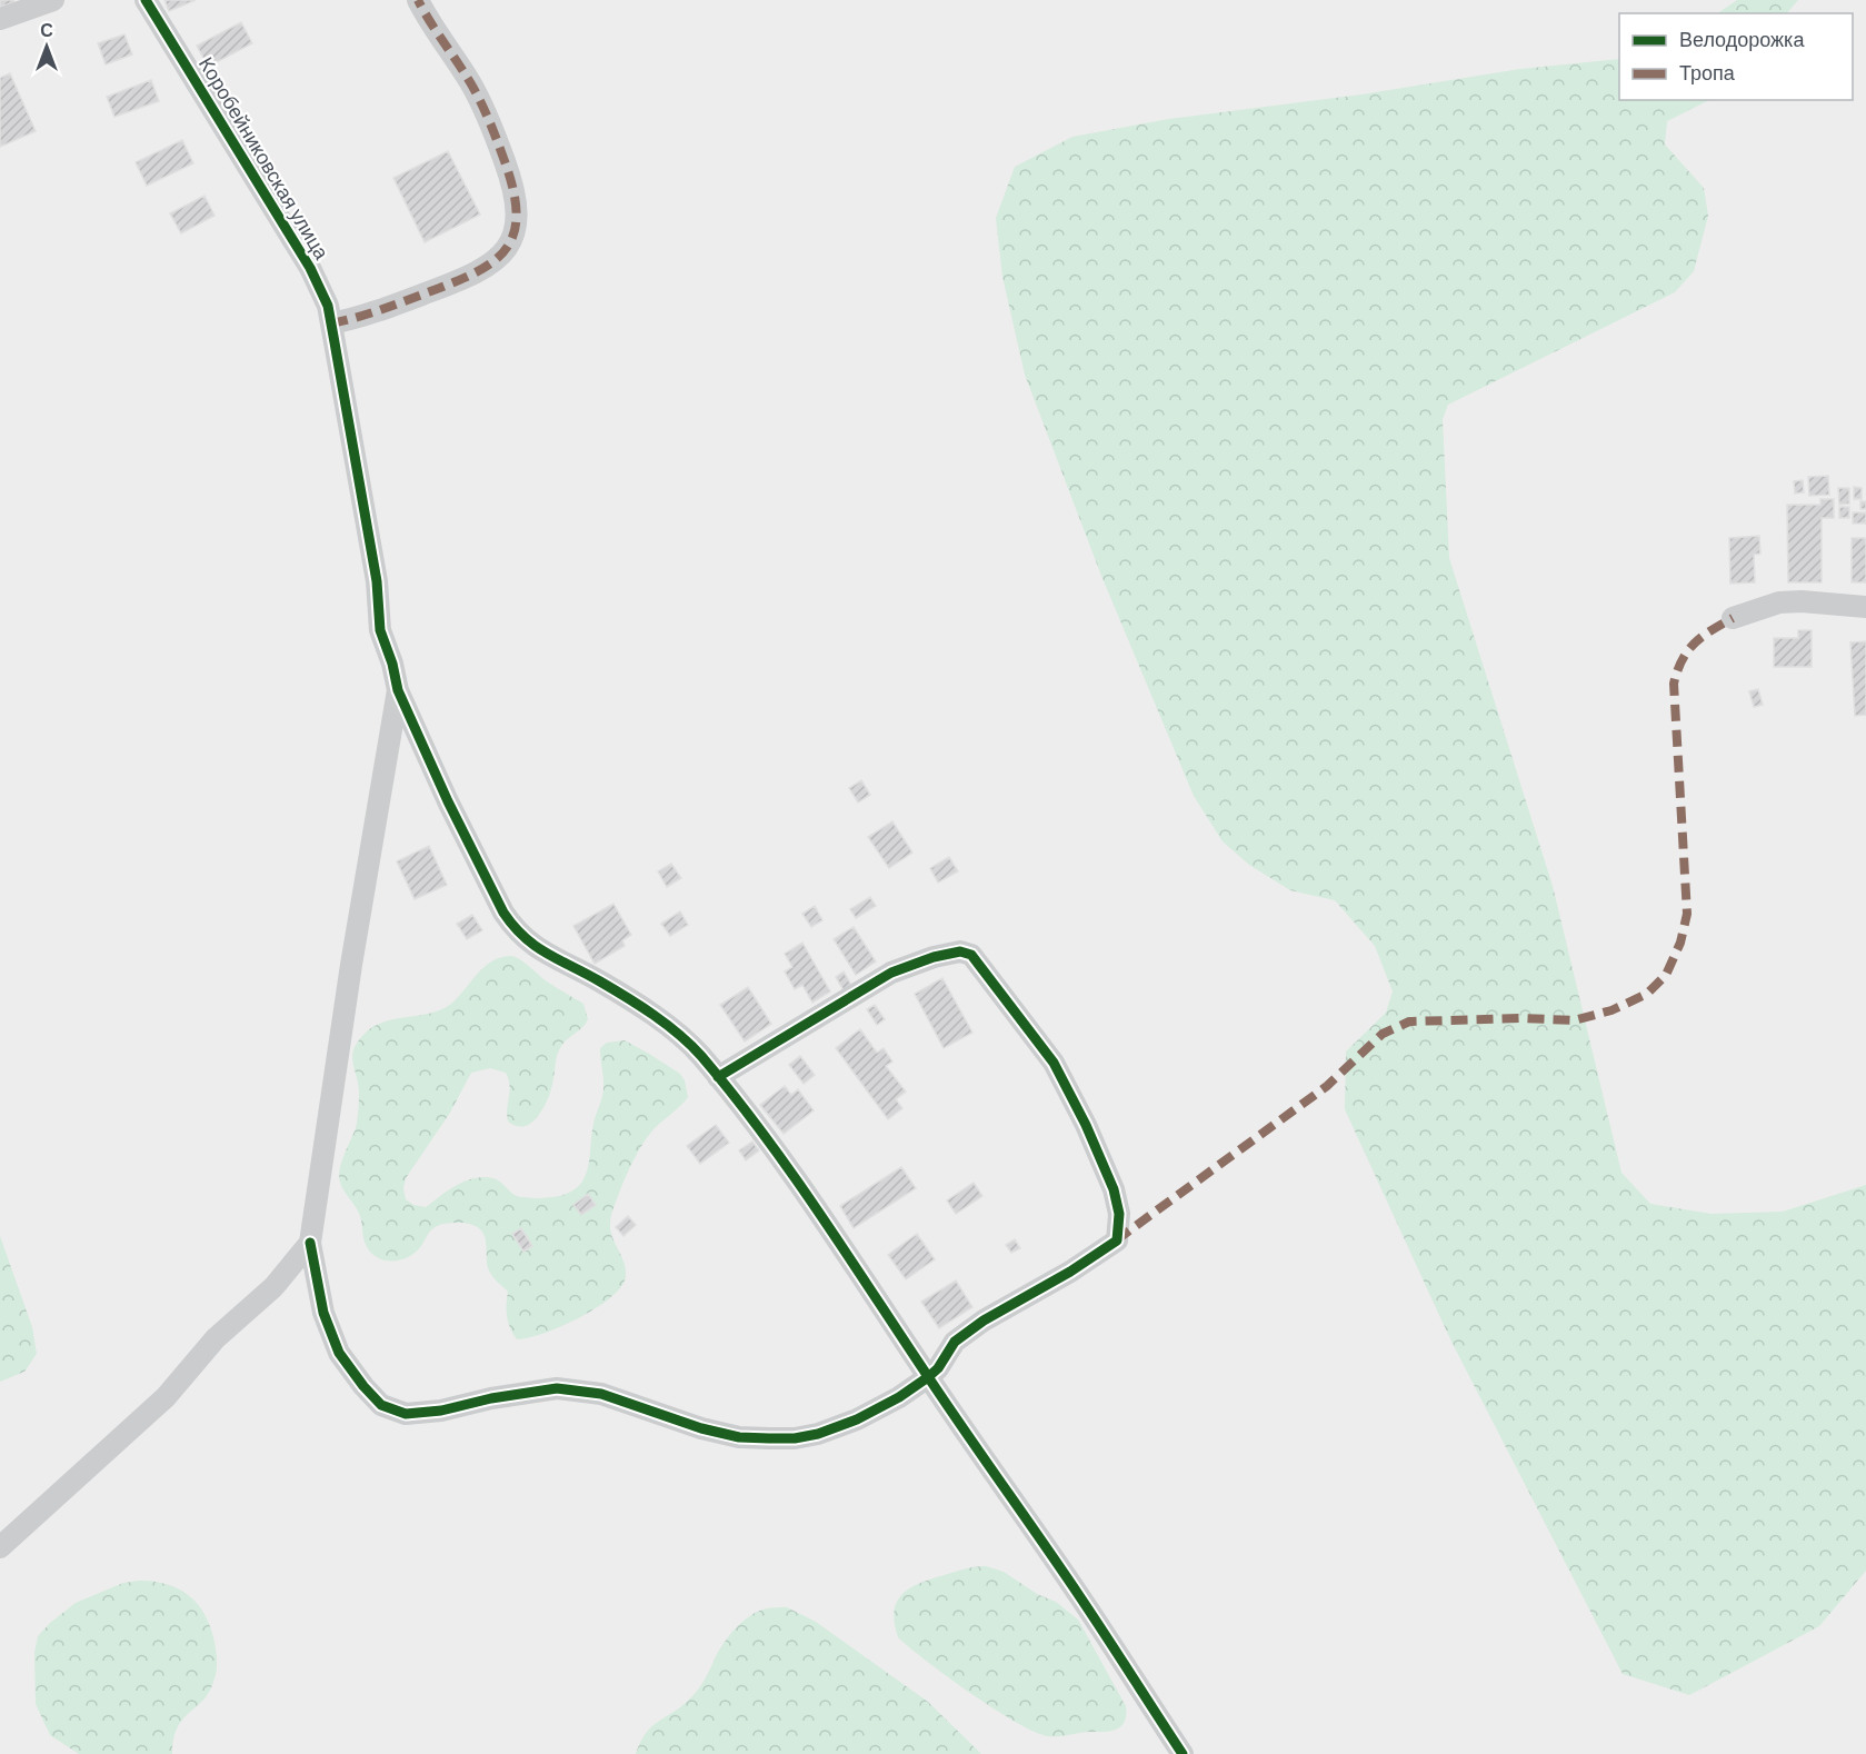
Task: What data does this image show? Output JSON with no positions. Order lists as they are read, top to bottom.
{
  "streets": {
    "street": ["Коробейниковская улица"]
  },
  "legend": ["Велодорожка", "Тропа"],
  "north": "top"
}
